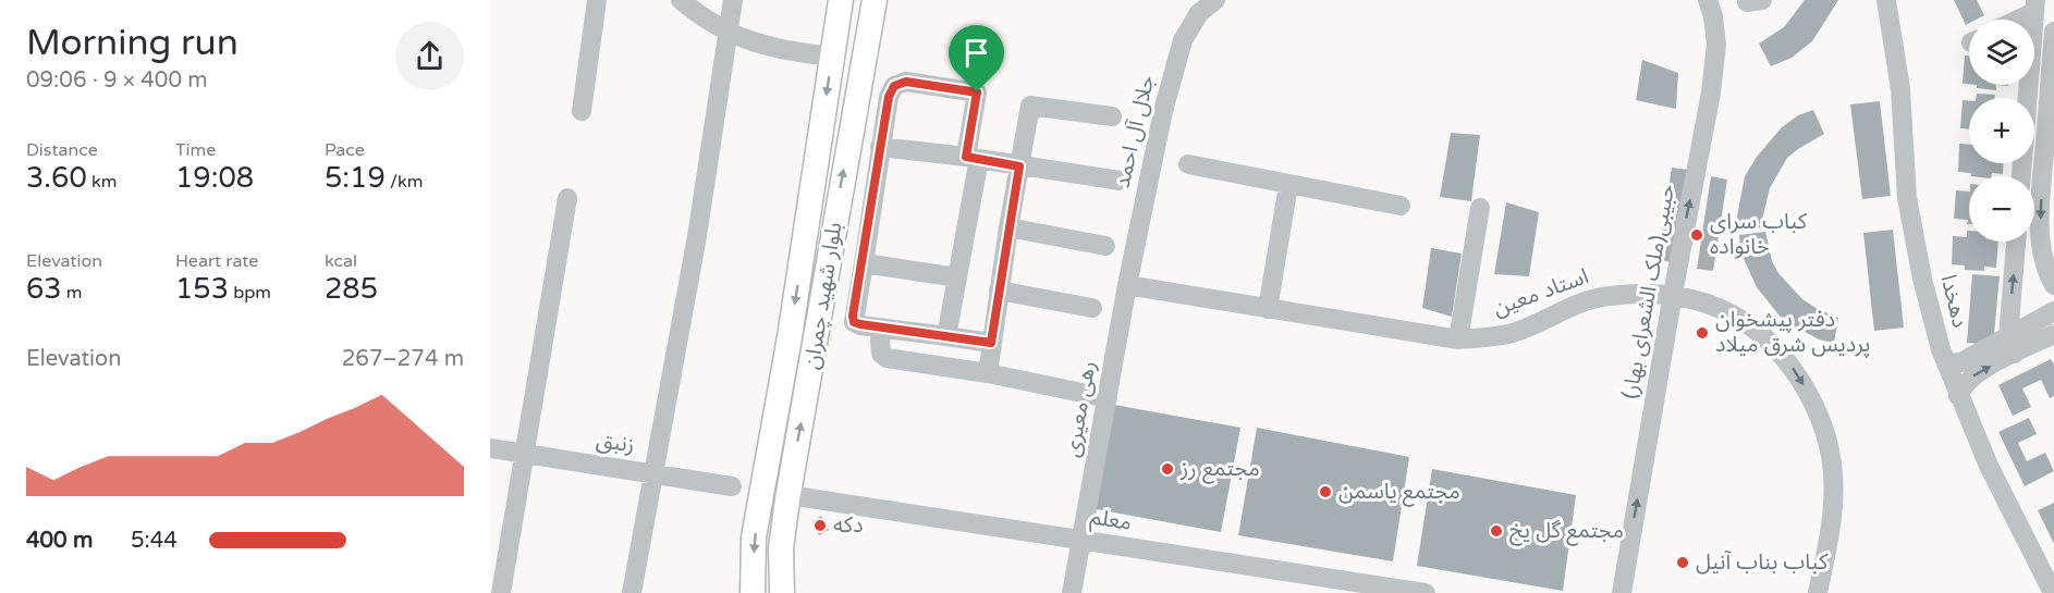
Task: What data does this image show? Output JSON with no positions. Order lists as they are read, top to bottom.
{
  "streets": {
    "main road": ["بلوار شهید چمران"],
    "street": [
      "جلال آل احمد",
      "حبیبی(ملک الشعرای بهار)",
      "استاد معین",
      "دهخدا",
      "رهی معیری",
      "زنبق",
      "معلم"
    ]
  },
  "crossings": [
    ["جلال آل احمد", "استاد معین"],
    ["جلال آل احمد", "رهی معیری"],
    ["حبیبی(ملک الشعرای بهار)", "استاد معین"],
    ["استاد معین", "رهی معیری"],
    ["بلوار شهید چمران", "معلم"],
    ["رهی معیری", "معلم"]
  ],
  "one_way": ["حبیبی(ملک الشعرای بهار)", "استاد معین"],
  "places": [
    "کباب سرای خانواده",
    "دفتر پیشخوان پردیس شرق میلاد",
    "مجتمع رز",
    "مجتمع یاسمن",
    "دکه",
    "مجتمع گل یخ",
    "کباب بناب آنیل"
  ],
  "page": {
    "heading": ["Morning run", "09:06 · 9 × 400 m"],
    "map_buttons": ["+", "−"],
    "stats": [
      ["Distance", "3.60 km"],
      ["Time", "19:08"],
      ["Pace", "5:19 /km"],
      ["Elevation", "63 m"],
      ["Heart rate", "153 bpm"],
      ["kcal", "285"]
    ],
    "chart": ["Elevation", "267–274 m"],
    "list": [
      {
        "name": "400 m",
        "note": "5:44"
      }
    ]
  }
}
